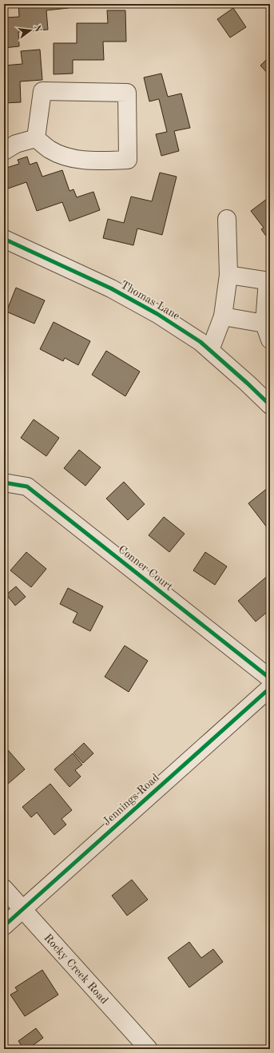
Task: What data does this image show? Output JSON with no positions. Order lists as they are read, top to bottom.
{
  "streets": {
    "street": [
      "Thomas Lane",
      "Conner Court",
      "Jennings Road",
      "Rocky Creek Road"
    ]
  },
  "crossings": [
    ["Jennings Road", "Rocky Creek Road"]
  ],
  "north": "right"
}
